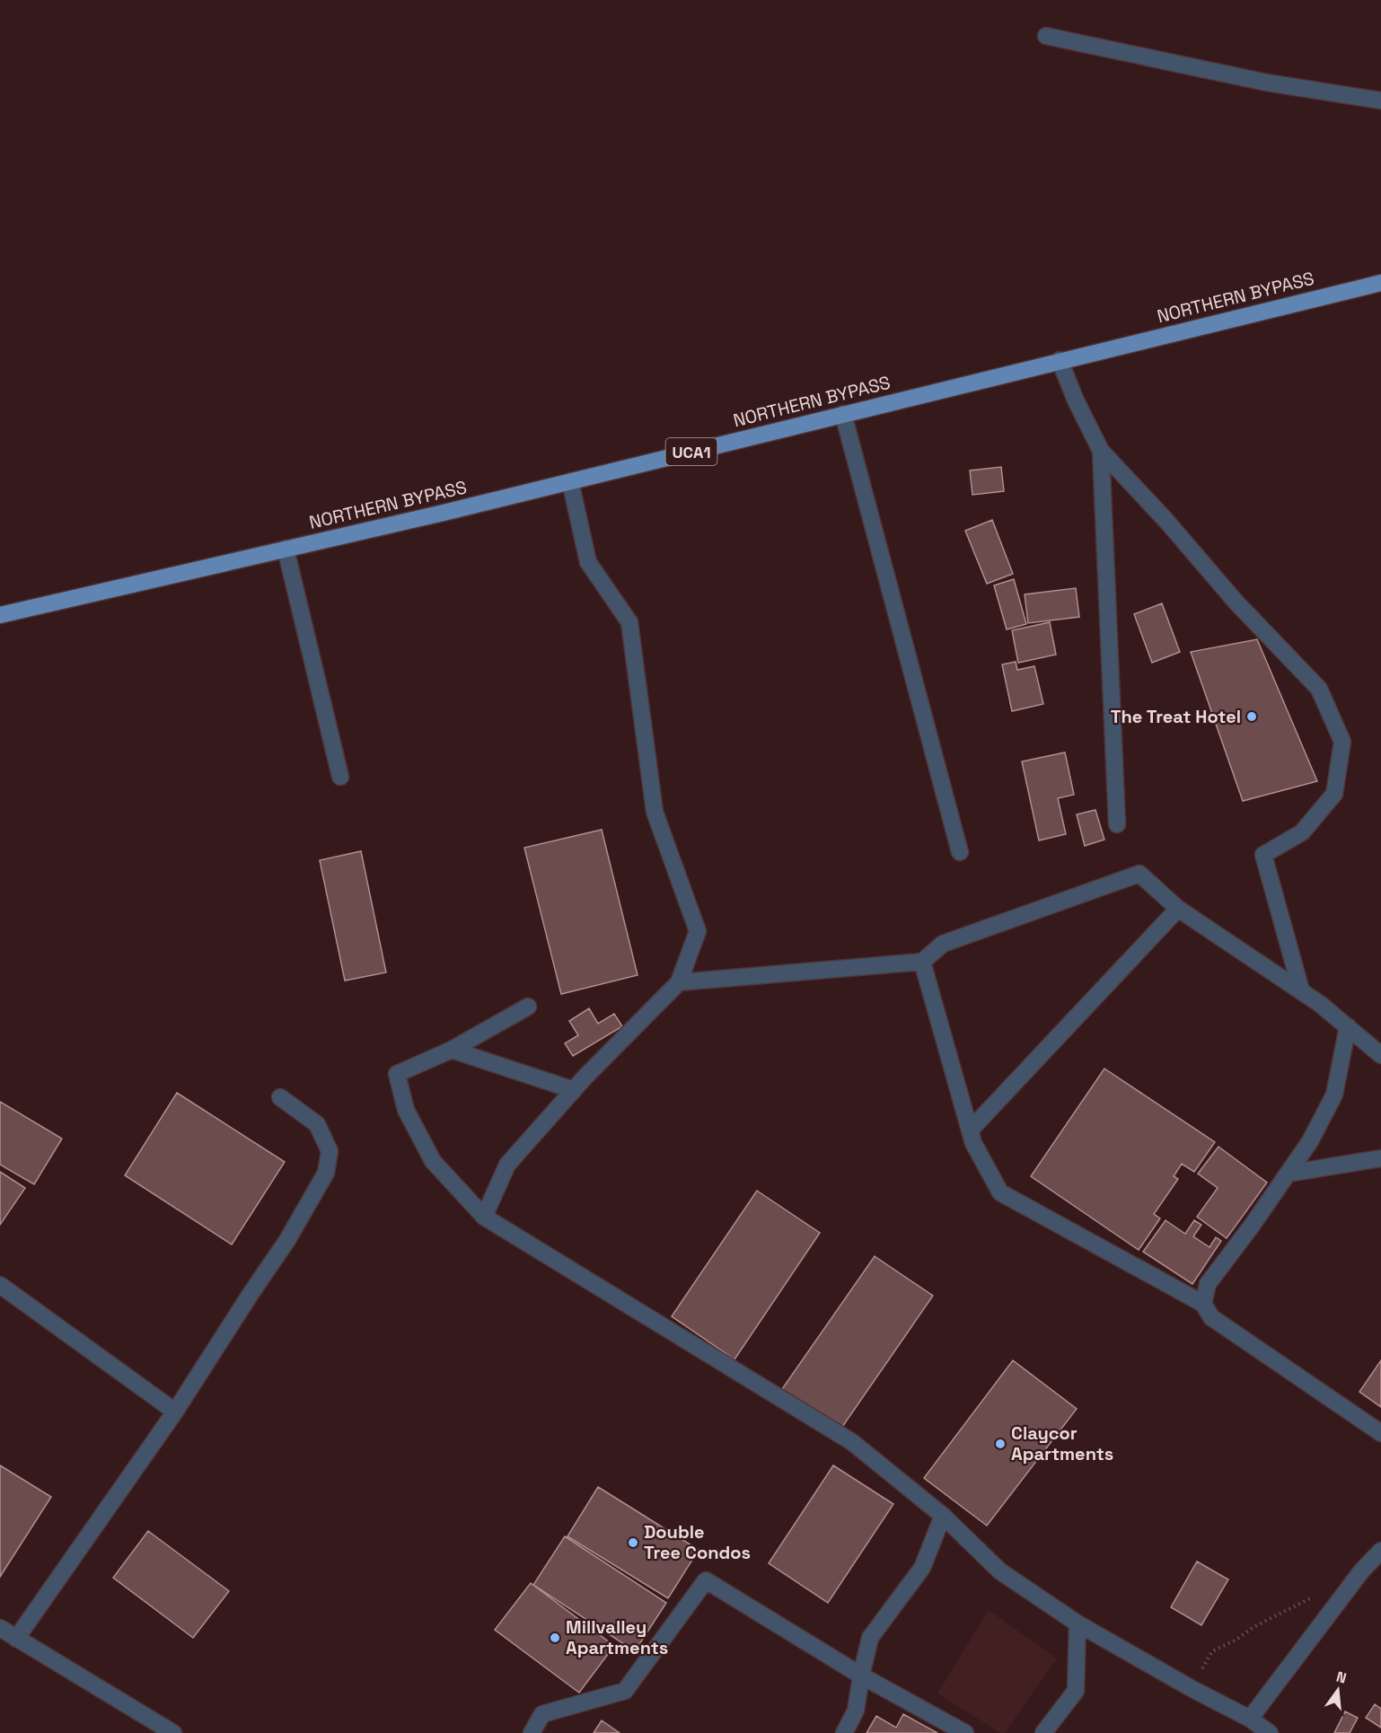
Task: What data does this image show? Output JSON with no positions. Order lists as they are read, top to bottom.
{
  "streets": {
    "main road": ["NORTHERN BYPASS", "UCA1"]
  },
  "places": [
    "The Treat Hotel",
    "Claycor Apartments",
    "Double Tree Condos",
    "Millvalley Apartments"
  ],
  "north": "top"
}
